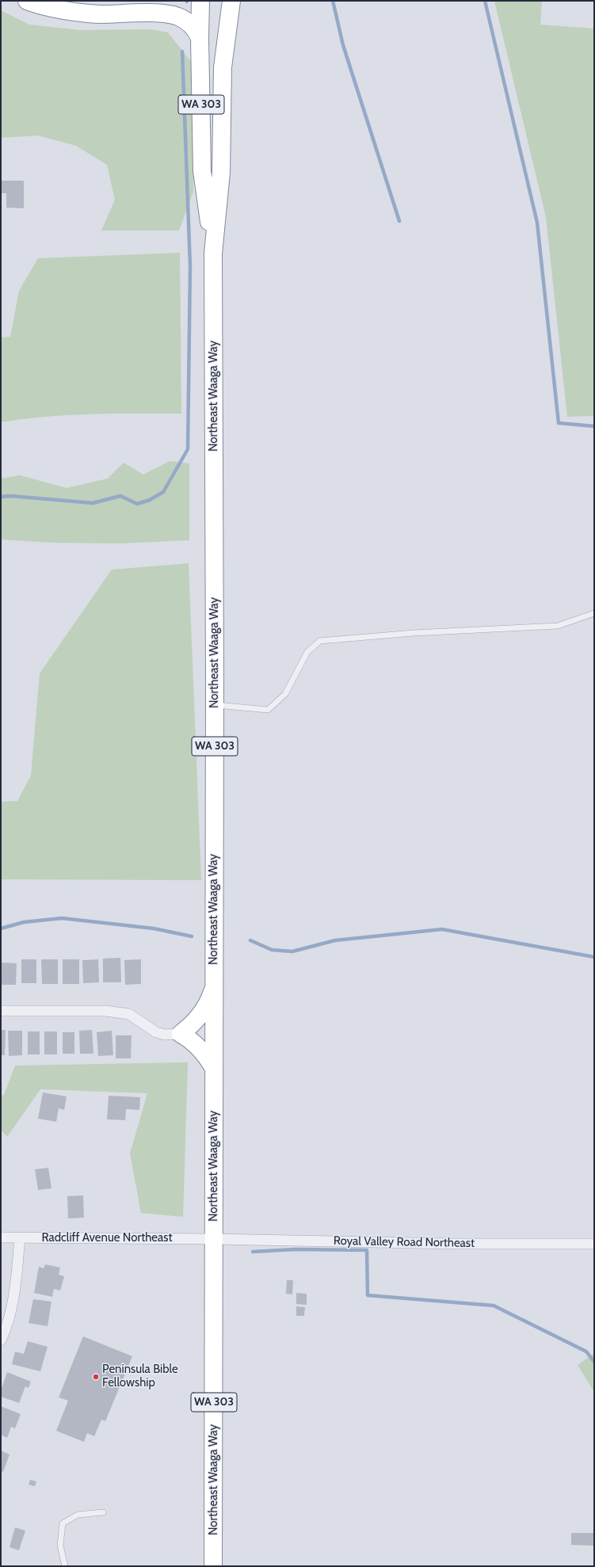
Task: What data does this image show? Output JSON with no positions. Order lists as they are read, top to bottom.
{
  "streets": {
    "highway": ["WA 303", "Northeast Waaga Way"],
    "street": ["Radcliff Avenue Northeast", "Royal Valley Road Northeast"]
  },
  "crossings": [
    ["WA 303", "Northeast Waaga Way"],
    ["Northeast Waaga Way", "Radcliff Avenue Northeast"],
    ["Northeast Waaga Way", "Royal Valley Road Northeast"],
    ["Radcliff Avenue Northeast", "Royal Valley Road Northeast"]
  ],
  "places": ["Peninsula Bible Fellowship"]
}
